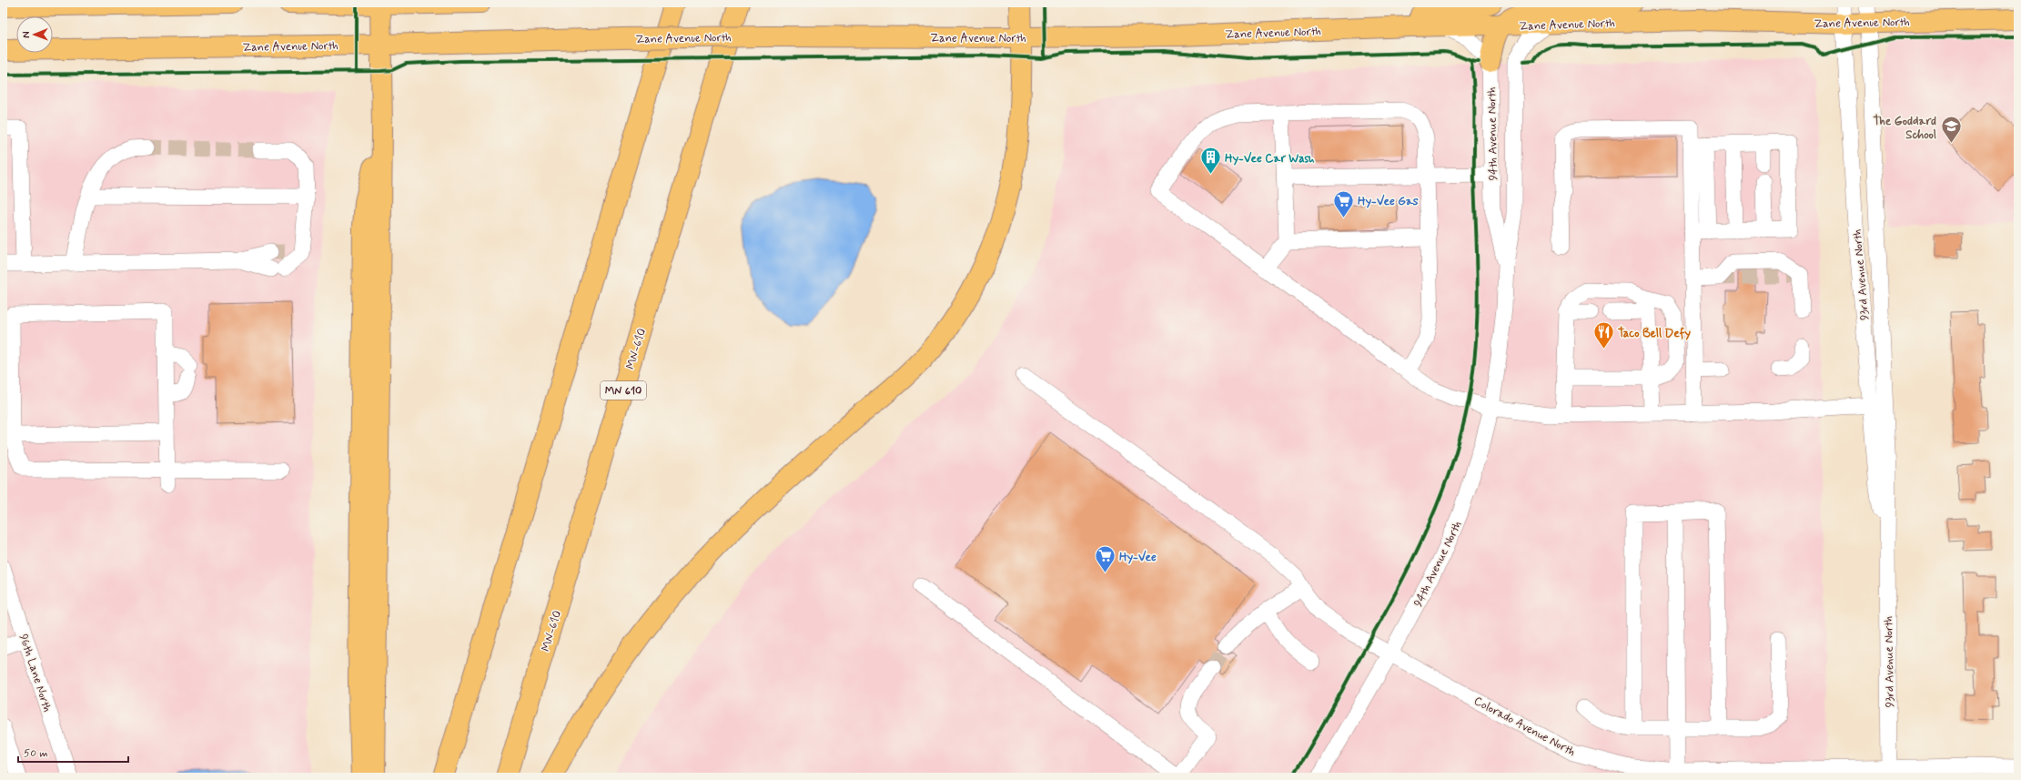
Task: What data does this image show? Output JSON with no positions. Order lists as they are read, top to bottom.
{
  "streets": {
    "main road": ["Zane Avenue North", "MN-610", "MN 610"],
    "street": [
      "94th Avenue North",
      "93rd Avenue North",
      "96th Lane North",
      "Colorado Avenue North"
    ]
  },
  "crossings": [
    ["Zane Avenue North", "94th Avenue North"],
    ["Zane Avenue North", "93rd Avenue North"],
    ["94th Avenue North", "Colorado Avenue North"],
    ["93rd Avenue North", "Colorado Avenue North"]
  ],
  "places": {
    "school or university": ["The Goddard School"],
    "building": ["Hy-Vee Car Wash"],
    "supermarket": ["Hy-Vee Gas", "Hy-Vee"],
    "restaurant": ["Taco Bell Defy"]
  },
  "scale_bar": "50 m",
  "north": "left"
}
